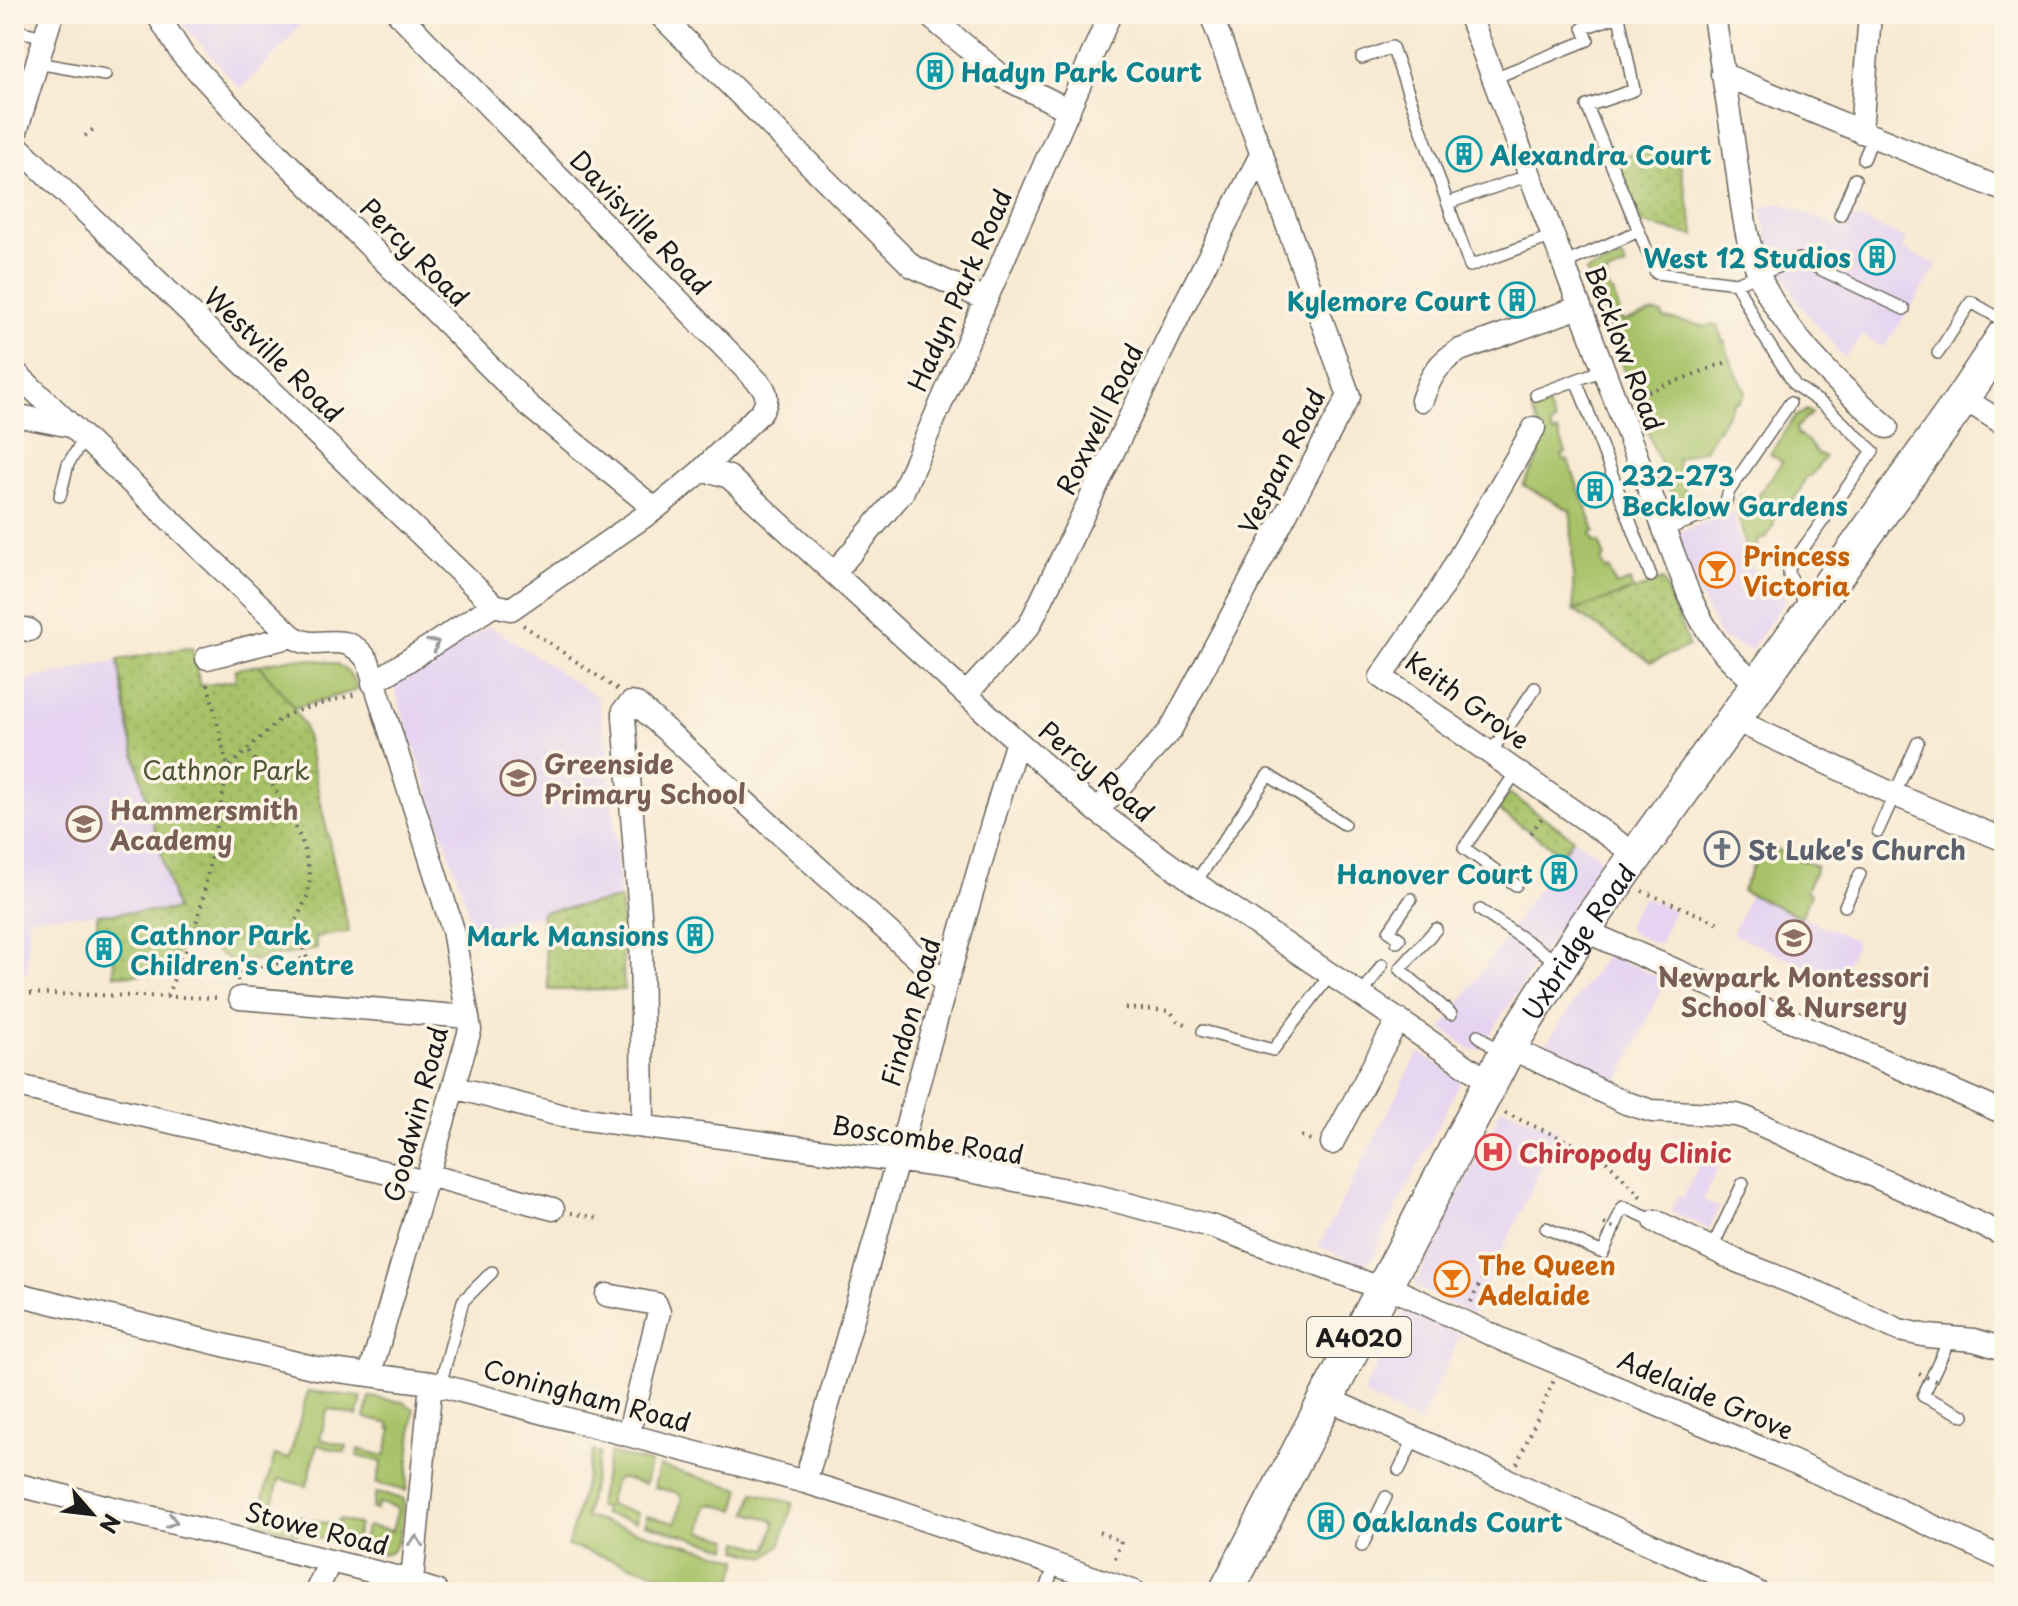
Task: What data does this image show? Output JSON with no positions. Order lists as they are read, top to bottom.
{
  "streets": {
    "main road": ["Uxbridge Road", "A4020"],
    "street": [
      "Davisville Road",
      "Percy Road",
      "Hadyn Park Road",
      "Becklow Road",
      "Westville Road",
      "Roxwell Road",
      "Vespan Road",
      "Keith Grove",
      "Findon Road",
      "Goodwin Road",
      "Boscombe Road",
      "Adelaide Grove",
      "Coningham Road",
      "Stowe Road"
    ]
  },
  "crossings": [
    ["Davisville Road", "Percy Road"],
    ["Percy Road", "Hadyn Park Road"],
    ["Percy Road", "Roxwell Road"],
    ["Percy Road", "Vespan Road"],
    ["Percy Road", "Uxbridge Road"],
    ["Percy Road", "Findon Road"],
    ["Becklow Road", "Uxbridge Road"],
    ["Roxwell Road", "Vespan Road"],
    ["Keith Grove", "Uxbridge Road"],
    ["Uxbridge Road", "Boscombe Road"],
    ["Uxbridge Road", "Adelaide Grove"],
    ["Findon Road", "Boscombe Road"],
    ["Findon Road", "Coningham Road"],
    ["Goodwin Road", "Boscombe Road"],
    ["Goodwin Road", "Coningham Road"],
    ["Boscombe Road", "Adelaide Grove"],
    ["Coningham Road", "Stowe Road"]
  ],
  "parks": ["Cathnor Park"],
  "places": {
    "building": [
      "Hadyn Park Court",
      "Alexandra Court",
      "West 12 Studios",
      "Kylemore Court",
      "232-273 Becklow Gardens",
      "Hanover Court",
      "Mark Mansions",
      "Cathnor Park Children's Centre",
      "Oaklands Court"
    ],
    "bar": ["Princess Victoria", "The Queen Adelaide"],
    "school or university": ["Greenside Primary School", "Hammersmith Academy", "Newpark Montessori School & Nursery"],
    "church": ["St Luke's Church"],
    "hospital": ["Chiropody Clinic"]
  },
  "north": "bottom right"
}
